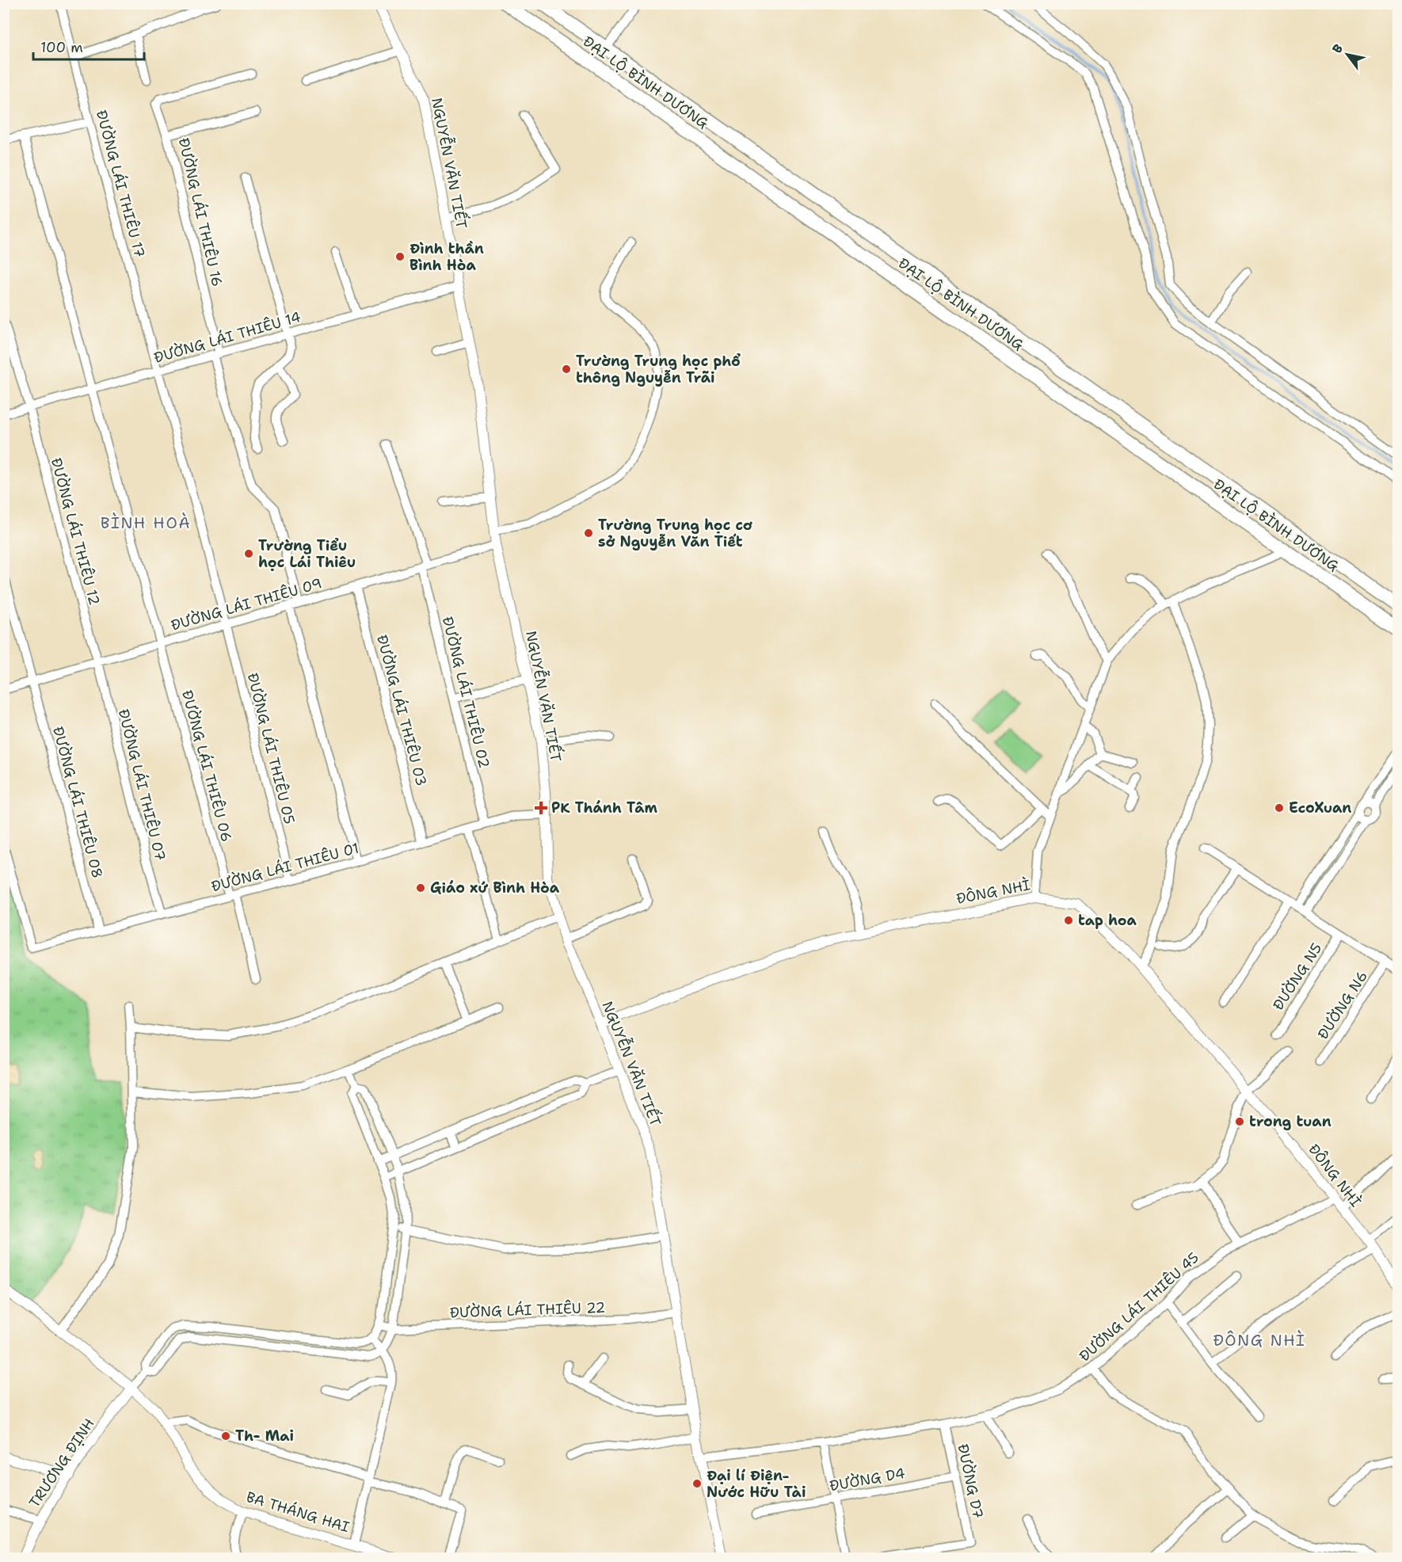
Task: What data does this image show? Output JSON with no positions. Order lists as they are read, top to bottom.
{
  "streets": {
    "highway": ["ĐẠI LỘ BÌNH DƯƠNG"],
    "street": [
      "NGUYỄN VĂN TIẾT",
      "ĐƯỜNG LÁI THIÊU 17",
      "ĐƯỜNG LÁI THIÊU 16",
      "ĐƯỜNG LÁI THIÊU 14",
      "ĐƯỜNG LÁI THIÊU 12",
      "ĐƯỜNG LÁI THIÊU 09",
      "ĐƯỜNG LÁI THIÊU 02",
      "ĐƯỜNG LÁI THIÊU 03",
      "ĐƯỜNG LÁI THIÊU 05",
      "ĐƯỜNG LÁI THIÊU 06",
      "ĐƯỜNG LÁI THIÊU 07",
      "ĐƯỜNG LÁI THIÊU 08",
      "ĐƯỜNG LÁI THIÊU 01",
      "ĐÔNG NHÌ",
      "ĐƯỜNG N5",
      "ĐƯỜNG N6",
      "ĐƯỜNG LÁI THIÊU 45",
      "ĐƯỜNG LÁI THIÊU 22",
      "TRƯƠNG ĐỊNH",
      "ĐƯỜNG D4",
      "ĐƯỜNG D7",
      "BA THÁNG HAI"
    ]
  },
  "crossings": [
    ["NGUYỄN VĂN TIẾT", "ĐƯỜNG LÁI THIÊU 14"],
    ["NGUYỄN VĂN TIẾT", "ĐƯỜNG LÁI THIÊU 09"],
    ["NGUYỄN VĂN TIẾT", "ĐƯỜNG LÁI THIÊU 01"],
    ["NGUYỄN VĂN TIẾT", "ĐÔNG NHÌ"],
    ["NGUYỄN VĂN TIẾT", "ĐƯỜNG LÁI THIÊU 45"],
    ["NGUYỄN VĂN TIẾT", "ĐƯỜNG LÁI THIÊU 22"],
    ["ĐƯỜNG LÁI THIÊU 17", "ĐƯỜNG LÁI THIÊU 14"],
    ["ĐƯỜNG LÁI THIÊU 17", "ĐƯỜNG LÁI THIÊU 09"],
    ["ĐƯỜNG LÁI THIÊU 17", "ĐƯỜNG LÁI THIÊU 05"],
    ["ĐƯỜNG LÁI THIÊU 16", "ĐƯỜNG LÁI THIÊU 14"],
    ["ĐƯỜNG LÁI THIÊU 16", "ĐƯỜNG LÁI THIÊU 09"],
    ["ĐƯỜNG LÁI THIÊU 14", "ĐƯỜNG LÁI THIÊU 12"],
    ["ĐƯỜNG LÁI THIÊU 14", "ĐƯỜNG LÁI THIÊU 06"],
    ["ĐƯỜNG LÁI THIÊU 12", "ĐƯỜNG LÁI THIÊU 09"],
    ["ĐƯỜNG LÁI THIÊU 12", "ĐƯỜNG LÁI THIÊU 07"],
    ["ĐƯỜNG LÁI THIÊU 09", "ĐƯỜNG LÁI THIÊU 02"],
    ["ĐƯỜNG LÁI THIÊU 09", "ĐƯỜNG LÁI THIÊU 03"],
    ["ĐƯỜNG LÁI THIÊU 09", "ĐƯỜNG LÁI THIÊU 05"],
    ["ĐƯỜNG LÁI THIÊU 09", "ĐƯỜNG LÁI THIÊU 06"],
    ["ĐƯỜNG LÁI THIÊU 09", "ĐƯỜNG LÁI THIÊU 07"],
    ["ĐƯỜNG LÁI THIÊU 09", "ĐƯỜNG LÁI THIÊU 08"],
    ["ĐƯỜNG LÁI THIÊU 02", "ĐƯỜNG LÁI THIÊU 01"],
    ["ĐƯỜNG LÁI THIÊU 03", "ĐƯỜNG LÁI THIÊU 01"],
    ["ĐƯỜNG LÁI THIÊU 05", "ĐƯỜNG LÁI THIÊU 01"],
    ["ĐƯỜNG LÁI THIÊU 06", "ĐƯỜNG LÁI THIÊU 01"],
    ["ĐƯỜNG LÁI THIÊU 07", "ĐƯỜNG LÁI THIÊU 01"],
    ["ĐƯỜNG LÁI THIÊU 08", "ĐƯỜNG LÁI THIÊU 01"],
    ["ĐÔNG NHÌ", "ĐƯỜNG LÁI THIÊU 45"],
    ["ĐƯỜNG LÁI THIÊU 45", "ĐƯỜNG D7"],
    ["TRƯƠNG ĐỊNH", "BA THÁNG HAI"],
    ["ĐƯỜNG D4", "ĐƯỜNG D7"]
  ],
  "districts": ["BÌNH HOÀ", "ĐÔNG NHÌ"],
  "places": {
    "other": [
      "Đình thần Bình Hòa",
      "Trường Trung học phổ thông Nguyễn Trãi",
      "Trường Trung học cơ sở Nguyễn Văn Tiết",
      "Trường Tiểu học Lái Thiêu",
      "EcoXuan",
      "Giáo xứ Bình Hòa",
      "tap hoa",
      "trong tuan",
      "Th- Mai",
      "Đại lí Điện- Nước Hữu Tài"
    ],
    "health": ["PK Thánh Tâm"]
  },
  "scale_bar": "100 m",
  "north": "top left"
}
